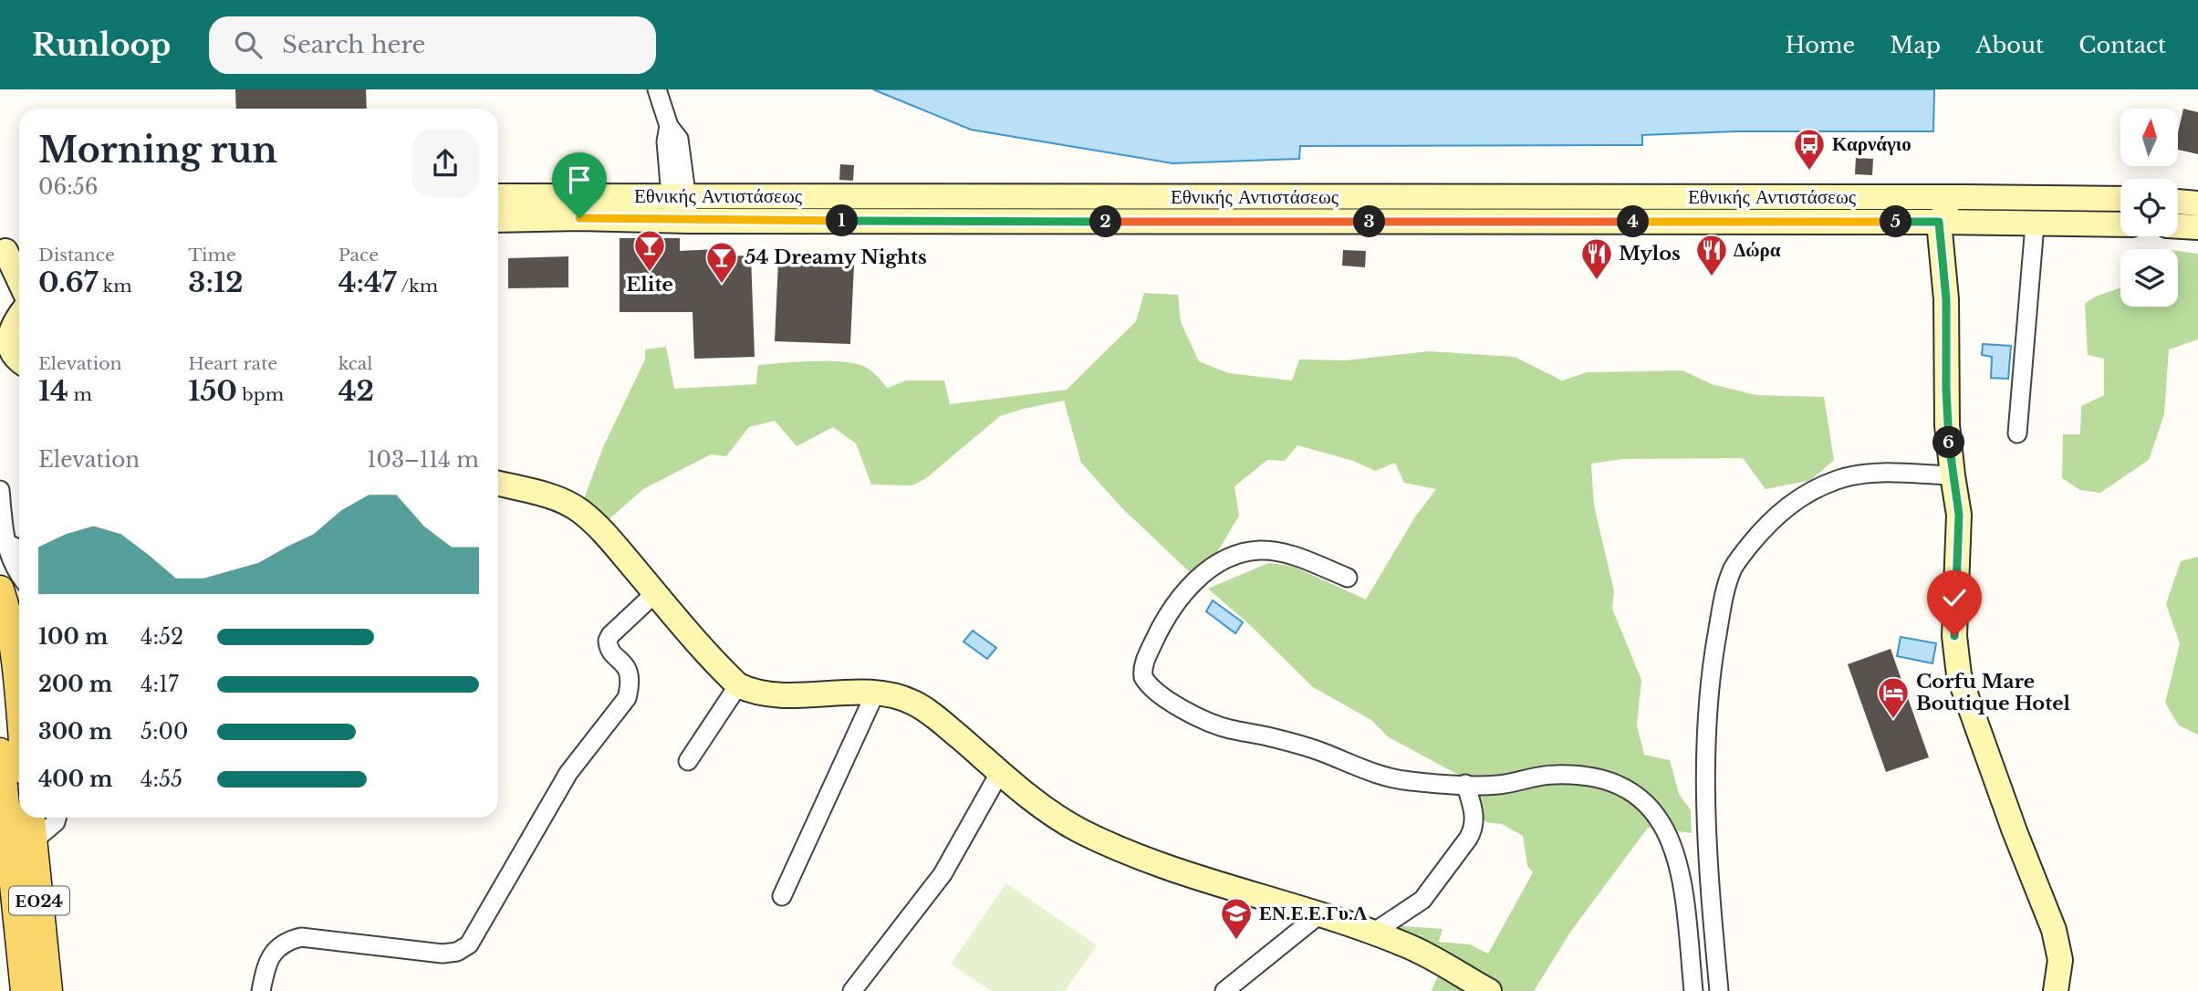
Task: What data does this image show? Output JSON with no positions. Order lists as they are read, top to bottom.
{
  "streets": {
    "main road": ["Εθνικής Αντιστάσεως", "ΕΟ24"]
  },
  "places": {
    "bus stop": ["Καρνάγιο"],
    "bar": ["Elite", "54 Dreamy Nights"],
    "restaurant": ["Δώρα", "Mylos"],
    "hotel": ["Corfu Mare Boutique Hotel"],
    "school or university": ["ΕΝ.Ε.Ε.Γυ.Λ"]
  },
  "north": "top",
  "page": {
    "header": "Runloop",
    "search": "Search here",
    "nav": [
      "Home",
      "Map",
      "About",
      "Contact"
    ],
    "heading": ["Morning run", "06:56"],
    "pins": [
      "1",
      "2",
      "3",
      "4",
      "5",
      "6"
    ],
    "stats": [
      ["Distance", "0.67 km"],
      ["Time", "3:12"],
      ["Pace", "4:47 /km"],
      ["Elevation", "14 m"],
      ["Heart rate", "150 bpm"],
      ["kcal", "42"]
    ],
    "chart": ["Elevation", "103–114 m"],
    "list": [
      {
        "name": "100 m",
        "note": "4:52"
      },
      {
        "name": "200 m",
        "note": "4:17"
      },
      {
        "name": "300 m",
        "note": "5:00"
      },
      {
        "name": "400 m",
        "note": "4:55"
      }
    ]
  }
}
